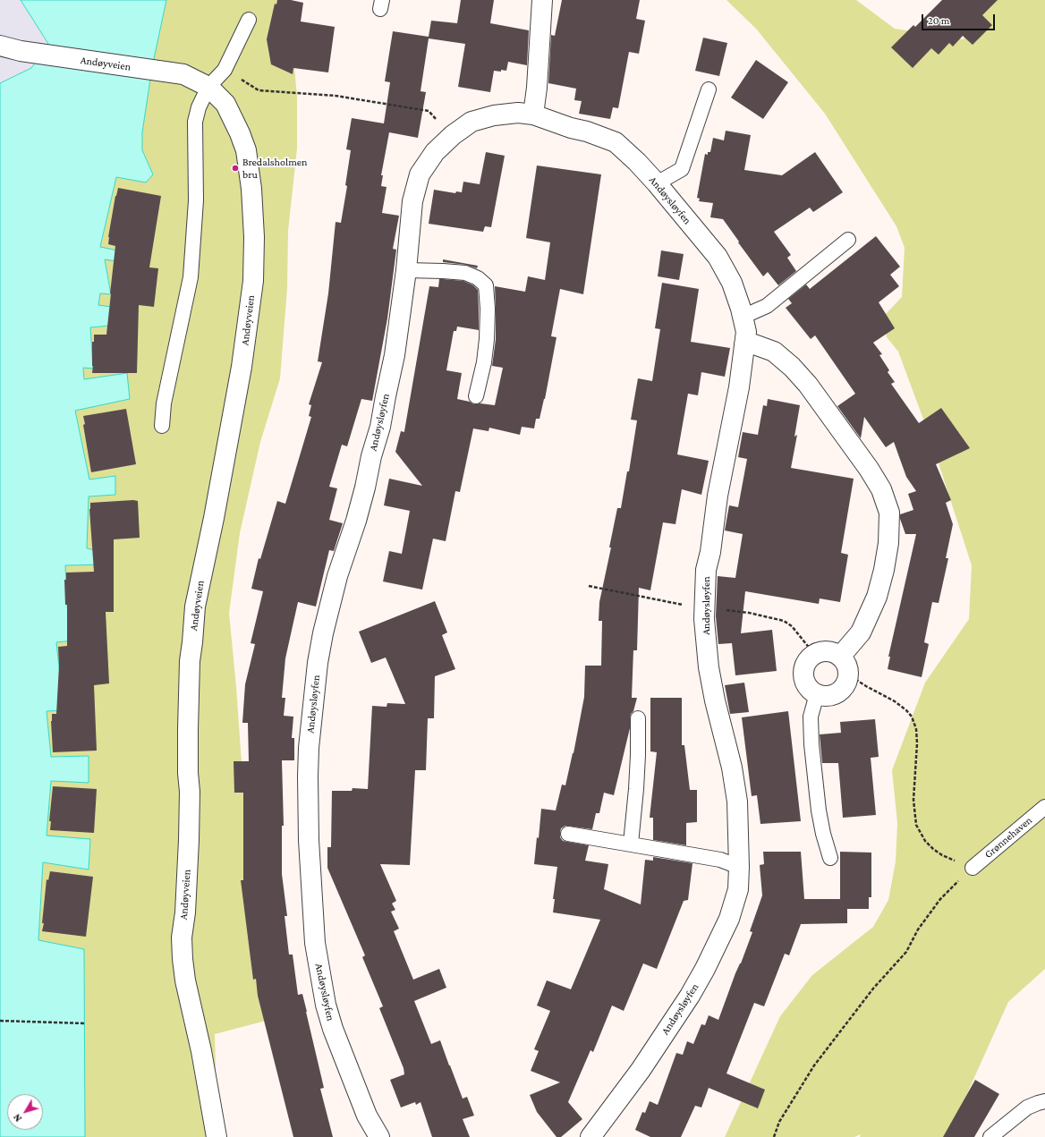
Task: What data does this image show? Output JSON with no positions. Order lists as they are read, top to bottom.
{
  "streets": {
    "street": ["Andøyveien", "Andøysløyfen"],
    "lane": ["Grønnehaven"]
  },
  "places": ["Bredalsholmen bru"],
  "scale_bar": "20 m",
  "north": "bottom left"
}
